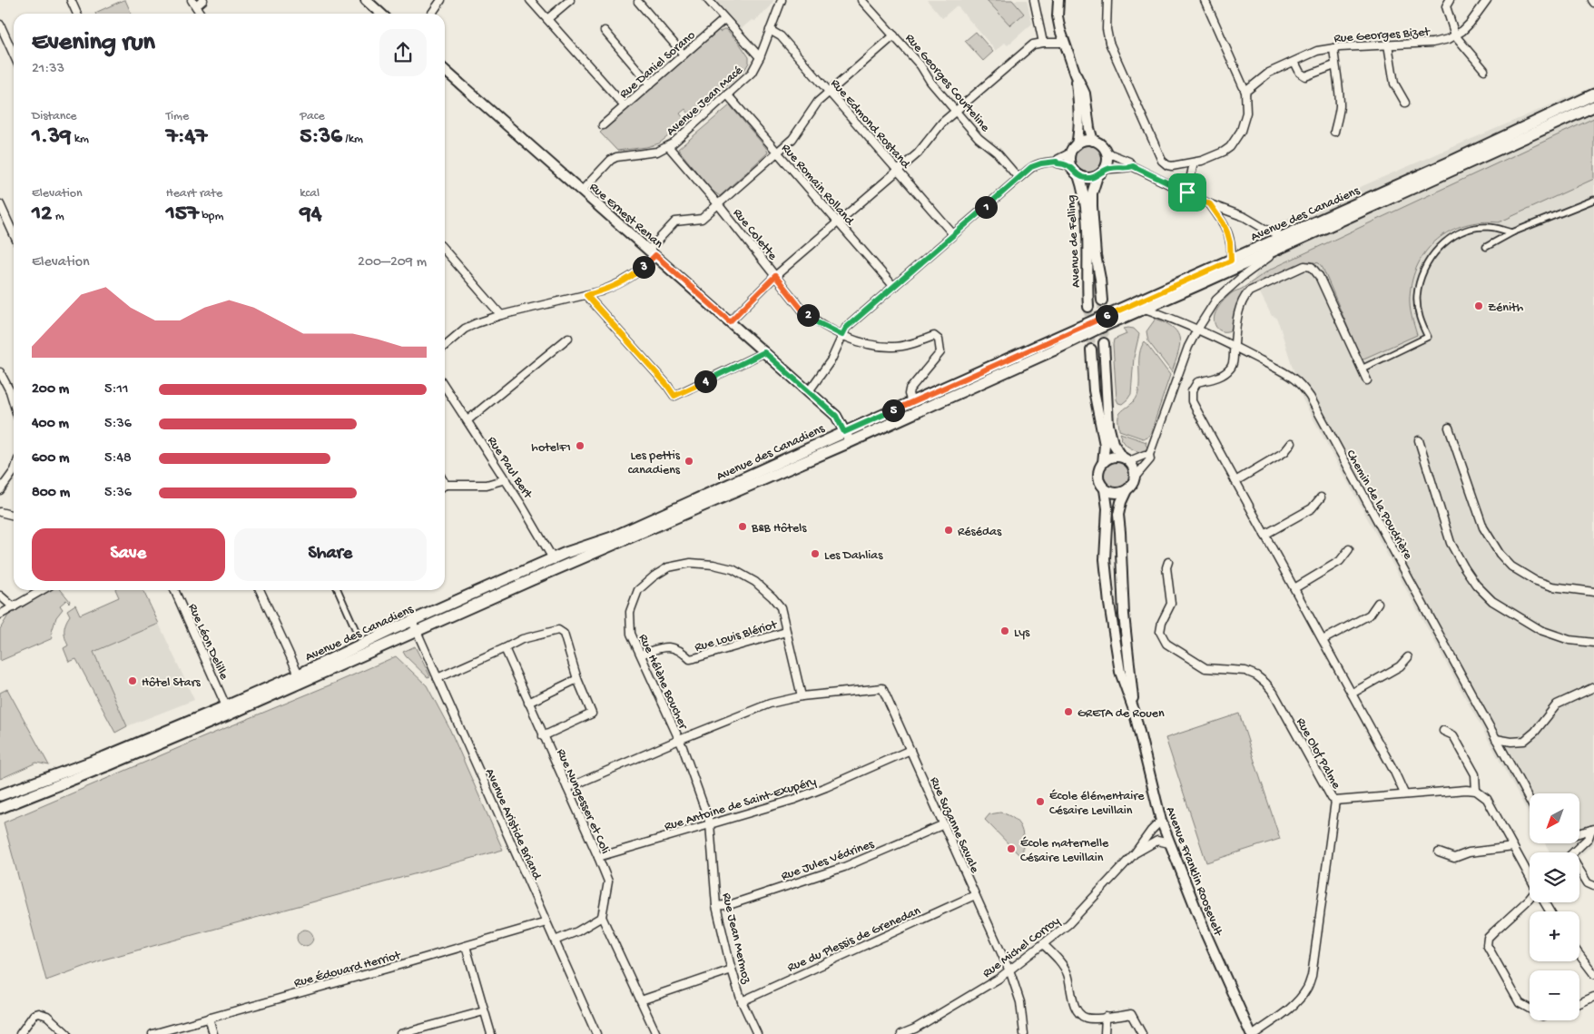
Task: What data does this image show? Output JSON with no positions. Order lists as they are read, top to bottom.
{
  "streets": {
    "main road": ["Avenue des Canadiens"],
    "street": [
      "Rue Georges Bizet",
      "Rue Daniel Sorano",
      "Rue Georges Courteline",
      "Avenue Jean Macé",
      "Rue Edmond Rostand",
      "Rue Romain Rolland",
      "Rue Ernest Renan",
      "Rue Colette",
      "Avenue de Felling",
      "Rue Paul Bert",
      "Chemin de la Poudrière",
      "Rue Louis Blériot",
      "Rue Léon Delille",
      "Rue Hélène Boucher",
      "Rue Olof Palme",
      "Rue Nungesser et Coli",
      "Rue Antoine de Saint-Exupéry",
      "Avenue Aristide Briand",
      "Rue Suzanne Savale",
      "Rue Jules Védrines",
      "Avenue Franklin Roosevelt",
      "Rue Jean Mermoz",
      "Rue du Plessis de Grenedan",
      "Rue Michel Corroy",
      "Rue Édouard Herriot"
    ]
  },
  "crossings": [
    ["Avenue Jean Macé", "Rue Edmond Rostand"],
    ["Avenue Jean Macé", "Rue Romain Rolland"],
    ["Avenue Jean Macé", "Rue Ernest Renan"],
    ["Avenue Jean Macé", "Rue Colette"],
    ["Avenue des Canadiens", "Rue Ernest Renan"],
    ["Avenue des Canadiens", "Rue Colette"],
    ["Avenue des Canadiens", "Rue Paul Bert"],
    ["Avenue des Canadiens", "Chemin de la Poudrière"],
    ["Avenue des Canadiens", "Rue Léon Delille"],
    ["Avenue des Canadiens", "Avenue Aristide Briand"],
    ["Rue Louis Blériot", "Rue Hélène Boucher"],
    ["Rue Hélène Boucher", "Rue Suzanne Savale"],
    ["Rue Hélène Boucher", "Rue Jean Mermoz"],
    ["Rue Olof Palme", "Avenue Franklin Roosevelt"],
    ["Rue Nungesser et Coli", "Rue Antoine de Saint-Exupéry"],
    ["Rue Antoine de Saint-Exupéry", "Rue Suzanne Savale"],
    ["Rue Antoine de Saint-Exupéry", "Rue Jean Mermoz"],
    ["Avenue Aristide Briand", "Rue Édouard Herriot"],
    ["Rue Suzanne Savale", "Rue Jules Védrines"],
    ["Rue Suzanne Savale", "Rue du Plessis de Grenedan"],
    ["Rue Suzanne Savale", "Rue Michel Corroy"],
    ["Rue Jules Védrines", "Rue Jean Mermoz"],
    ["Avenue Franklin Roosevelt", "Rue Michel Corroy"],
    ["Rue Jean Mermoz", "Rue du Plessis de Grenedan"]
  ],
  "places": [
    "Zénith",
    "hotelF1",
    "Les pettis canadiens",
    "B&B Hôtels",
    "Résédas",
    "Les Dahlias",
    "Lys",
    "Hôtel Stars",
    "GRETA de Rouen",
    "École élémentaire Césaire Levillain",
    "École maternelle Césaire Levillain"
  ],
  "north": "bottom left",
  "page": {
    "heading": ["Evening run", "21:33"],
    "stats": [
      ["Distance", "1.39 km"],
      ["Time", "7:47"],
      ["Pace", "5:36 /km"],
      ["Elevation", "12 m"],
      ["Heart rate", "157 bpm"],
      ["kcal", "94"]
    ],
    "pins": [
      "1",
      "3",
      "2",
      "6",
      "4",
      "5"
    ],
    "chart": ["Elevation", "200–209 m"],
    "list": [
      {
        "name": "200 m",
        "note": "5:11"
      },
      {
        "name": "400 m",
        "note": "5:36"
      },
      {
        "name": "600 m",
        "note": "5:48"
      },
      {
        "name": "800 m",
        "note": "5:36"
      }
    ],
    "buttons": ["Save", "Share"],
    "map_buttons": ["+", "−"]
  }
}
